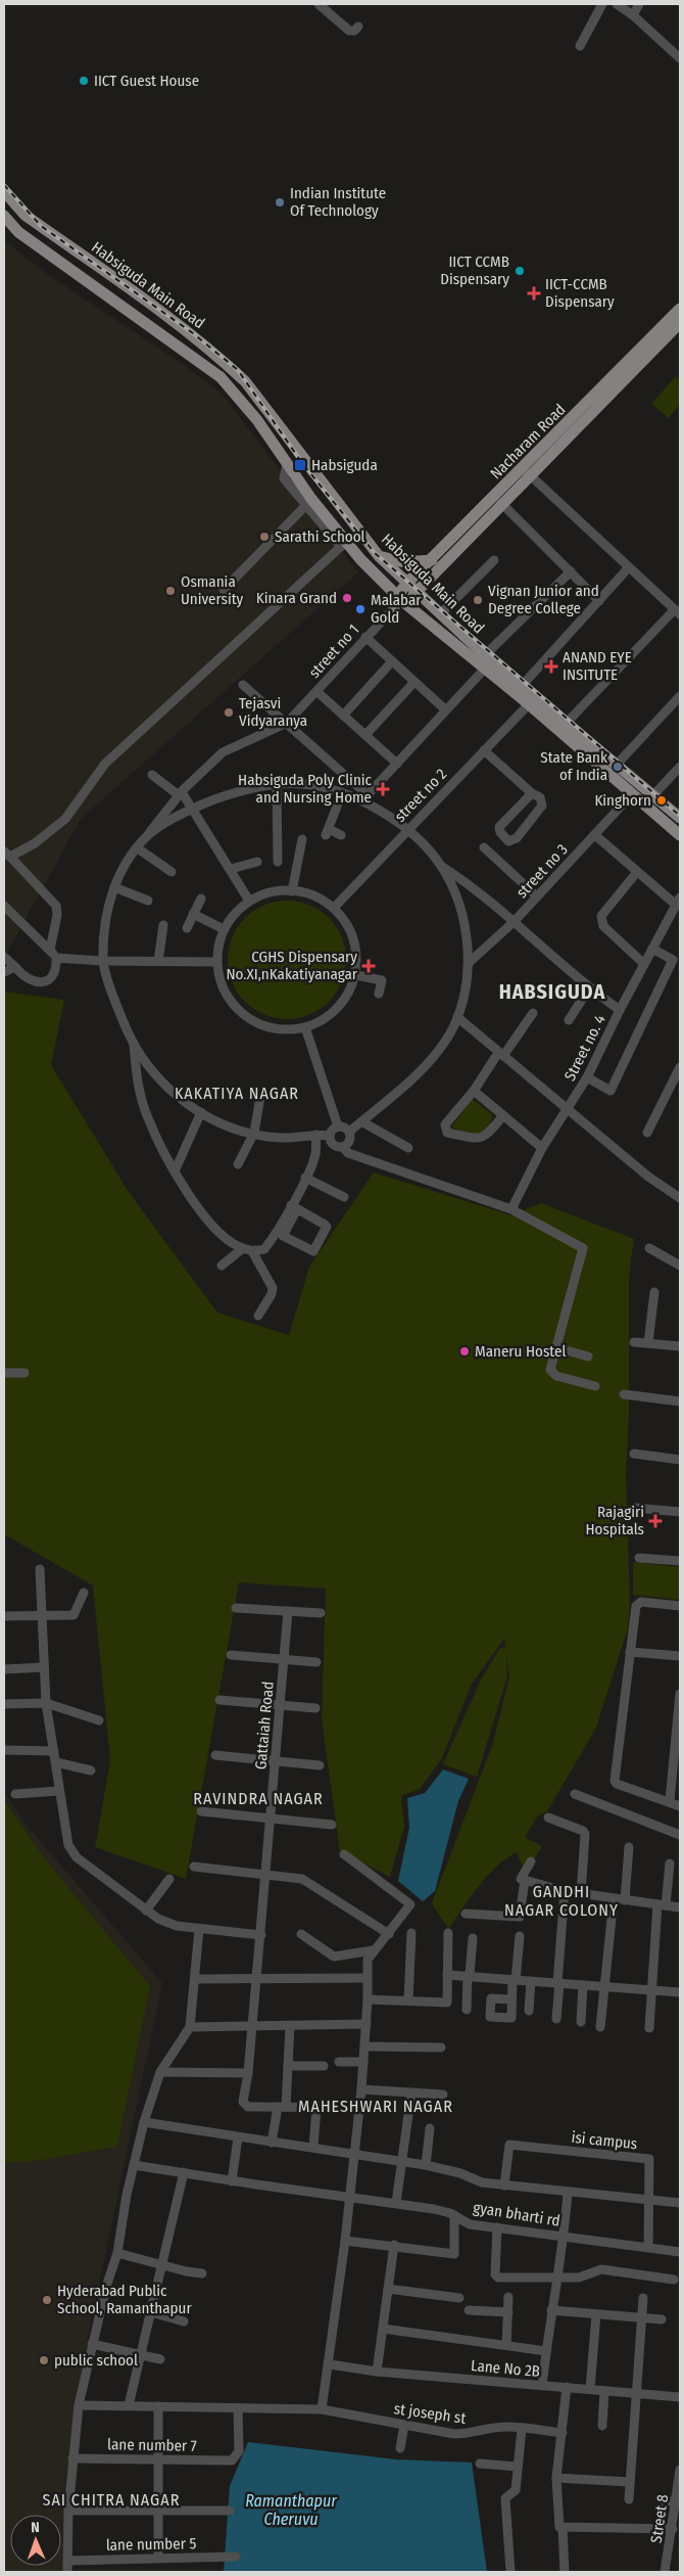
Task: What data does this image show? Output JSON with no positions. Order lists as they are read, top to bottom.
{
  "streets": {
    "main road": ["Habsiguda Main Road", "Nacharam Road"],
    "street": [
      "street no 1",
      "street no 2",
      "street no 3",
      "Street no. 4",
      "Gattaiah Road",
      "isi campus",
      "gyan bharti rd",
      "Lane No 2B",
      "st joseph st",
      "lane number 7",
      "Street 8",
      "lane number 5"
    ]
  },
  "crossings": [
    ["Habsiguda Main Road", "Nacharam Road"],
    ["Habsiguda Main Road", "street no 1"],
    ["Habsiguda Main Road", "street no 2"],
    ["Habsiguda Main Road", "street no 3"],
    ["Nacharam Road", "street no 1"],
    ["isi campus", "gyan bharti rd"],
    ["st joseph st", "lane number 7"]
  ],
  "districts": [
    "HABSIGUDA",
    "KAKATIYA NAGAR",
    "RAVINDRA NAGAR",
    "GANDHI NAGAR COLONY",
    "MAHESHWARI NAGAR",
    "SAI CHITRA NAGAR"
  ],
  "water": ["Ramanthapur Cheruvu"],
  "places": {
    "other": [
      "IICT Guest House",
      "Indian Institute Of Technology",
      "IICT CCMB Dispensary",
      "Sarathi School",
      "Osmania University",
      "Kinara Grand",
      "Vignan Junior and Degree College",
      "Malabar Gold",
      "Tejasvi Vidyaranya",
      "State Bank of India",
      "Kinghorn",
      "Maneru Hostel",
      "Hyderabad Public School, Ramanthapur",
      "public school"
    ],
    "health": [
      "IICT-CCMB Dispensary",
      "ANAND EYE INSITUTE",
      "Habsiguda Poly Clinic and Nursing Home",
      "CGHS Dispensary No.XI,nKakatiyanagar",
      "Rajagiri Hospitals"
    ],
    "transit": ["Habsiguda"]
  },
  "north": "top"
}
